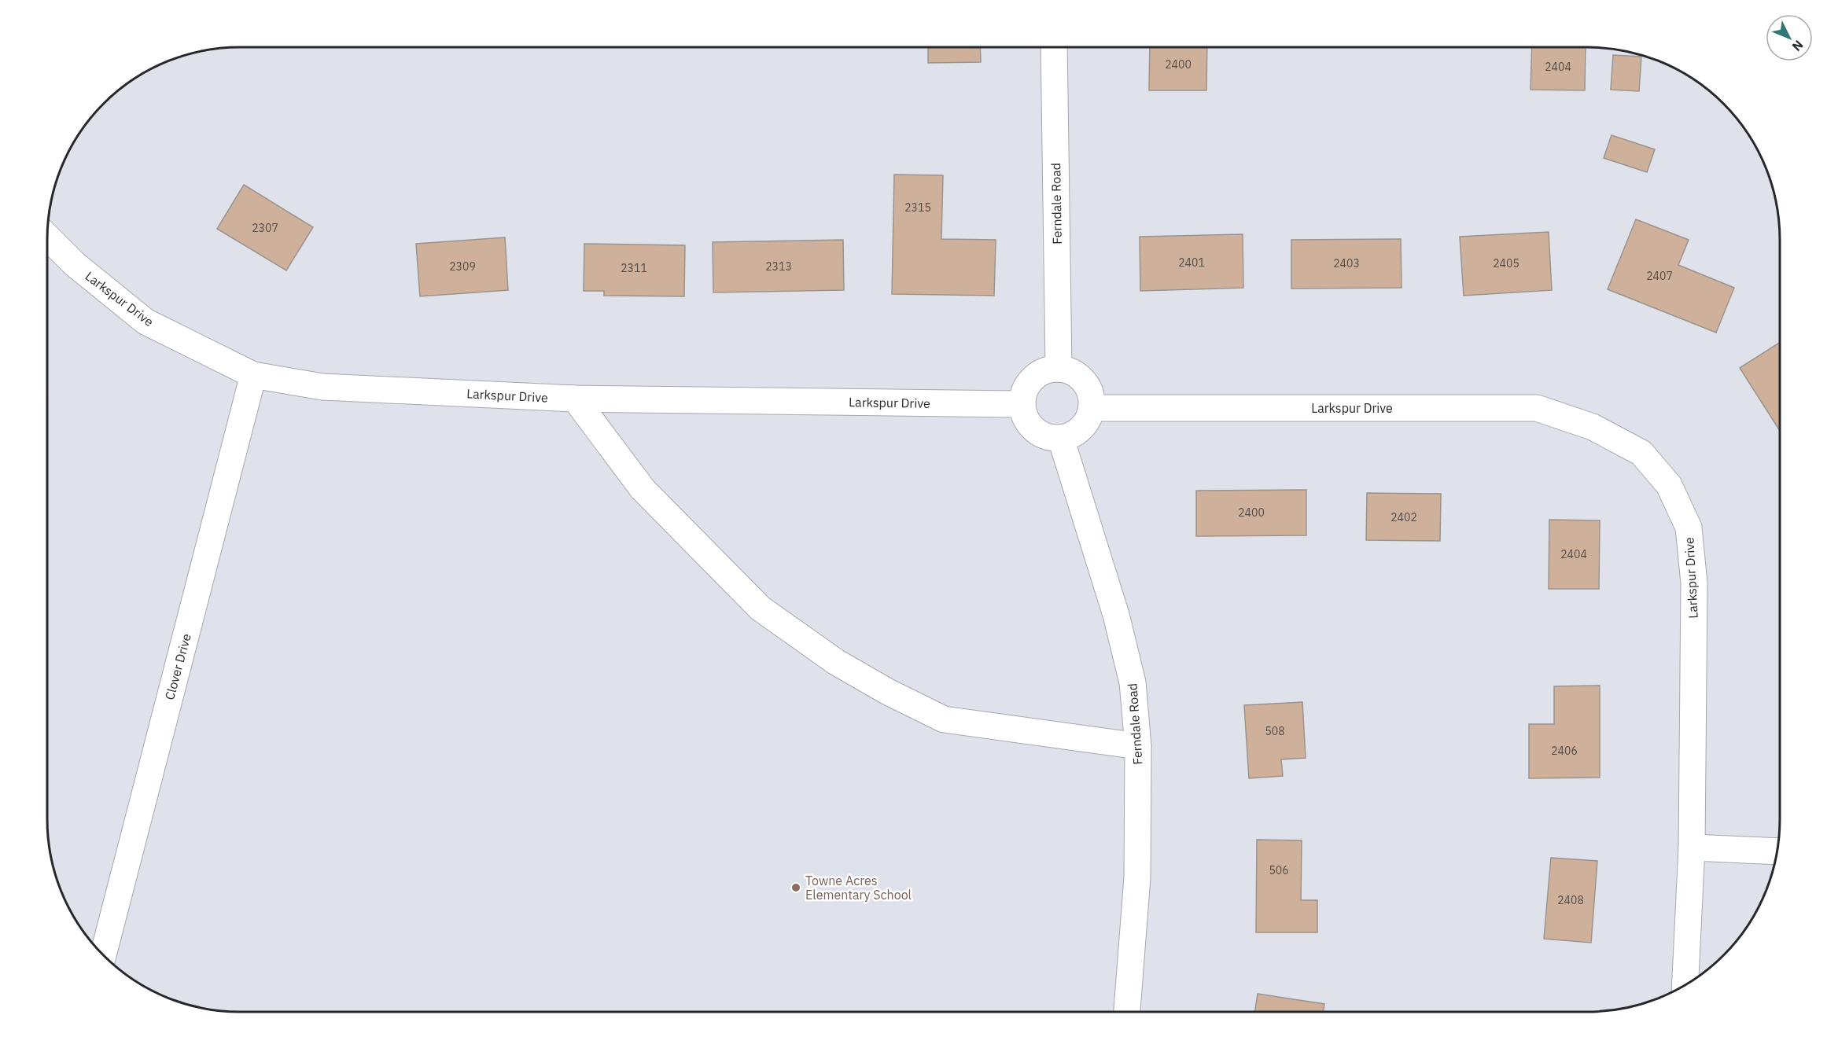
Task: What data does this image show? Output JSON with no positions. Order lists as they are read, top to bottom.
{
  "streets": {
    "street": ["Ferndale Road", "Larkspur Drive", "Clover Drive"]
  },
  "crossings": [
    ["Ferndale Road", "Larkspur Drive"],
    ["Larkspur Drive", "Clover Drive"]
  ],
  "places": ["Towne Acres Elementary School"],
  "house_numbers": [
    "2400",
    "2404",
    "2315",
    "2307",
    "2401",
    "2403",
    "2405",
    "2309",
    "2313",
    "2311",
    "2407",
    "2400",
    "2402",
    "2404",
    "508",
    "2406",
    "506",
    "2408"
  ],
  "north": "bottom right"
}
